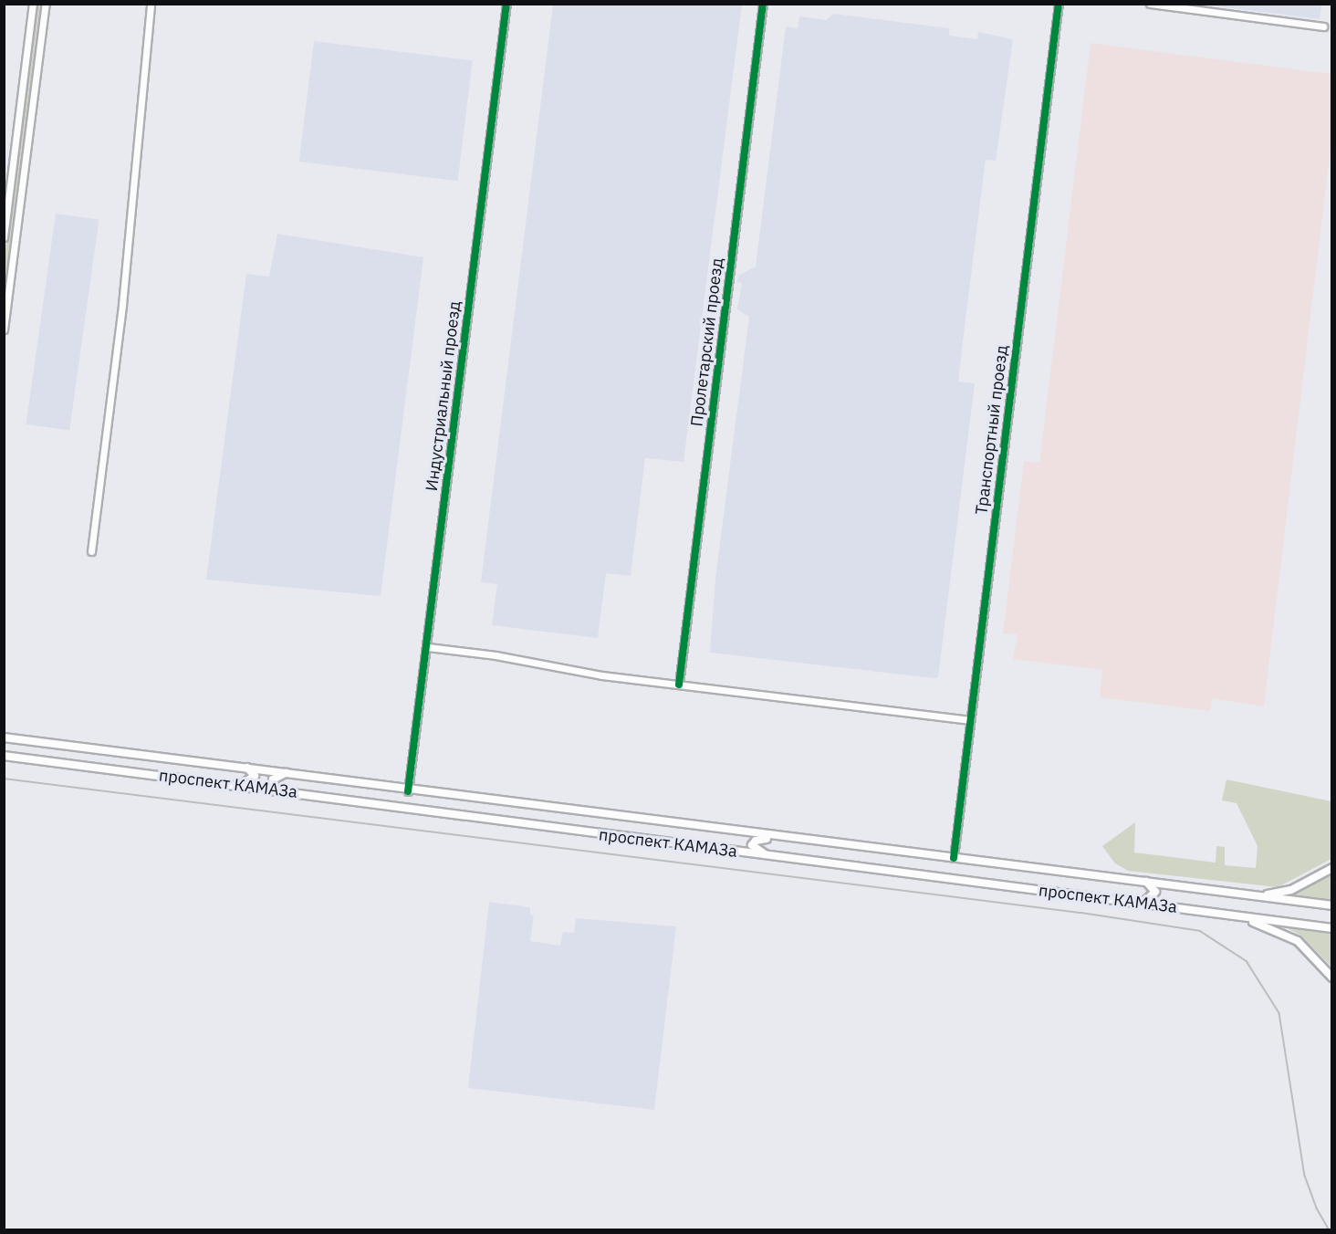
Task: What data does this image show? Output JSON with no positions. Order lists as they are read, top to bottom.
{
  "streets": {
    "main road": ["проспект КАМАЗа"],
    "street": ["Пролетарский проезд", "Индустриальный проезд", "Транспортный проезд"]
  },
  "crossings": [
    ["Индустриальный проезд", "проспект КАМАЗа"],
    ["Транспортный проезд", "проспект КАМАЗа"]
  ]
}
